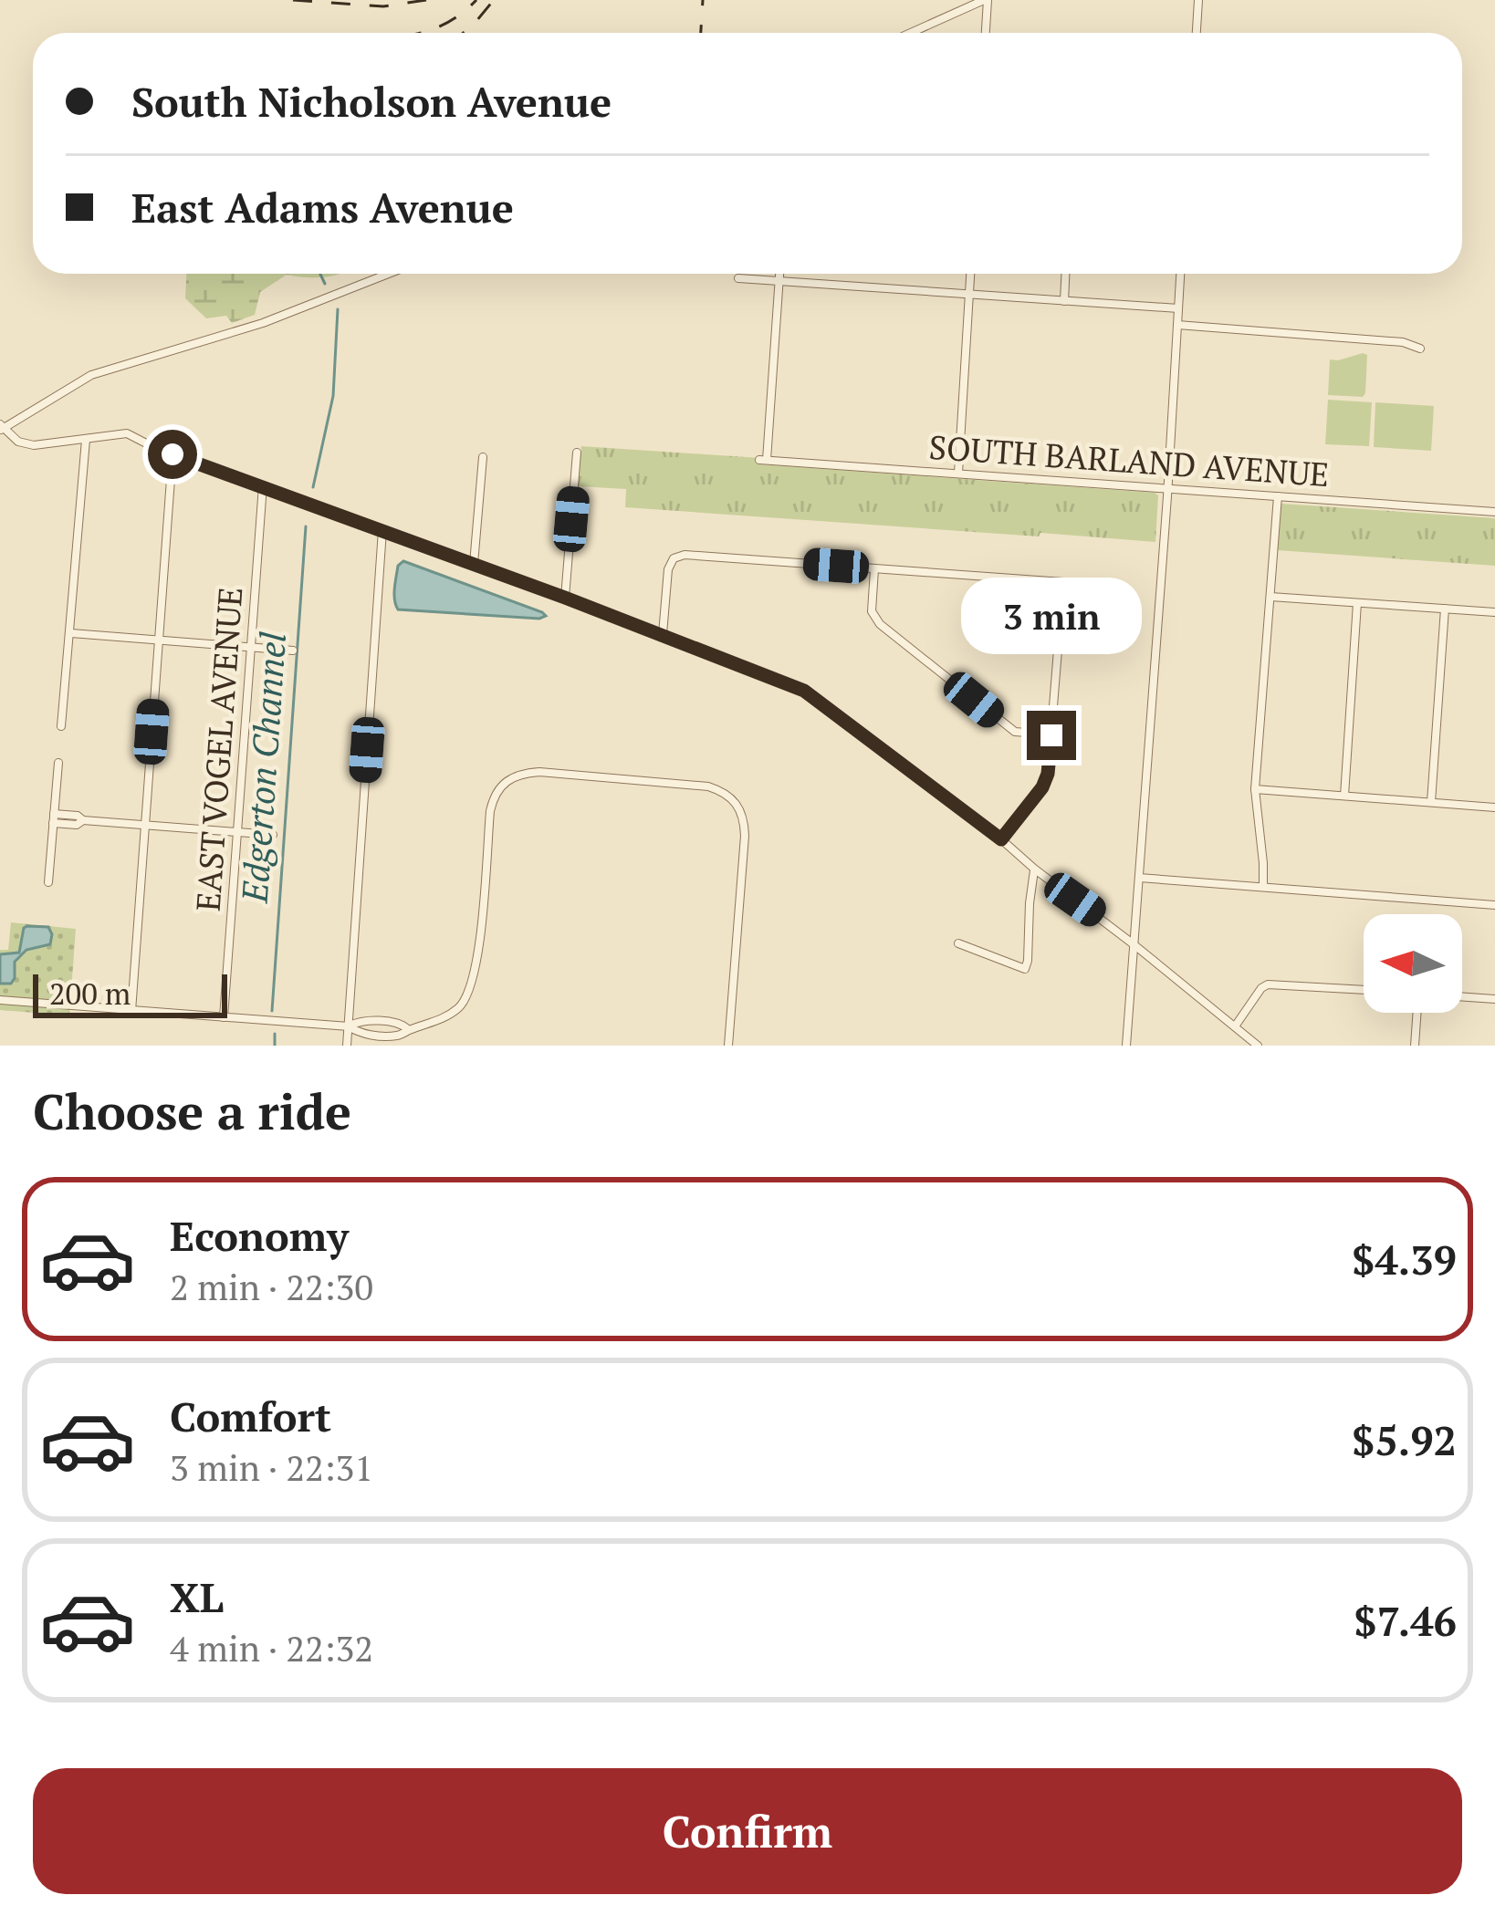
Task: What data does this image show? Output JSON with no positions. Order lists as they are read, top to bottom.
{
  "streets": {
    "street": ["SOUTH BARLAND AVENUE", "EAST VOGEL AVENUE"]
  },
  "water": ["Edgerton Channel"],
  "scale_bar": "200 m",
  "north": "left",
  "page": {
    "banner": ["South Nicholson Avenue", "East Adams Avenue"],
    "bubble": "3 min",
    "scale": "200 m",
    "heading": "Choose a ride",
    "list": [
      {
        "name": "Economy",
        "note": "2 min · 22:30",
        "value": "$4.39"
      },
      {
        "name": "Comfort",
        "note": "3 min · 22:31",
        "value": "$5.92"
      },
      {
        "name": "XL",
        "note": "4 min · 22:32",
        "value": "$7.46"
      }
    ],
    "buttons": "Confirm"
  }
}
